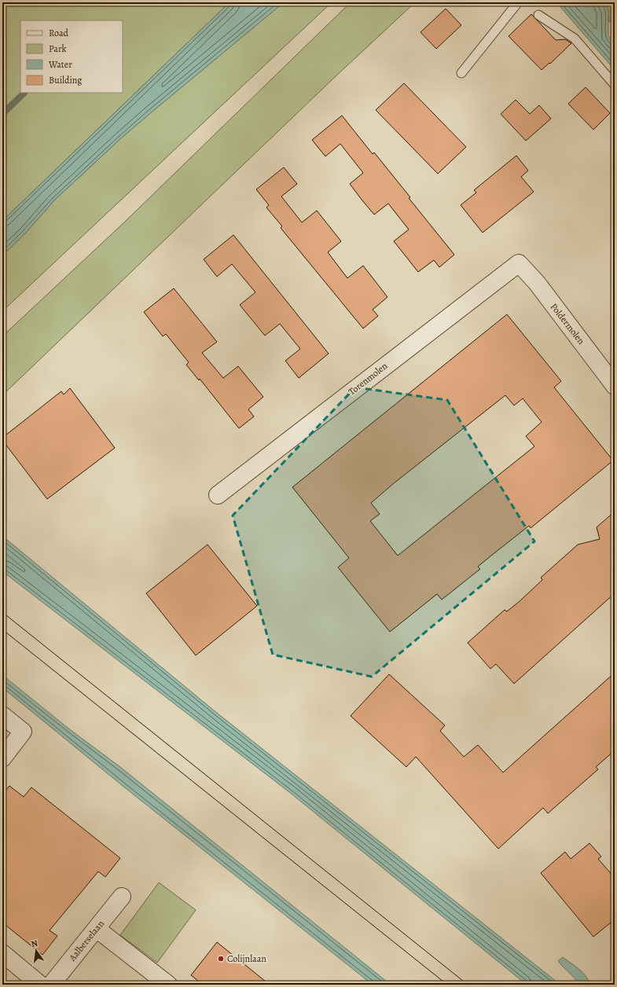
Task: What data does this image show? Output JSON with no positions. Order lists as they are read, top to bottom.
{
  "streets": {
    "street": ["Poldermolen", "Torenmolen", "Aalberselaan"]
  },
  "crossings": [
    ["Poldermolen", "Torenmolen"]
  ],
  "places": ["Colijnlaan"],
  "legend": [
    "Road",
    "Park",
    "Water",
    "Building"
  ],
  "north": "top"
}
